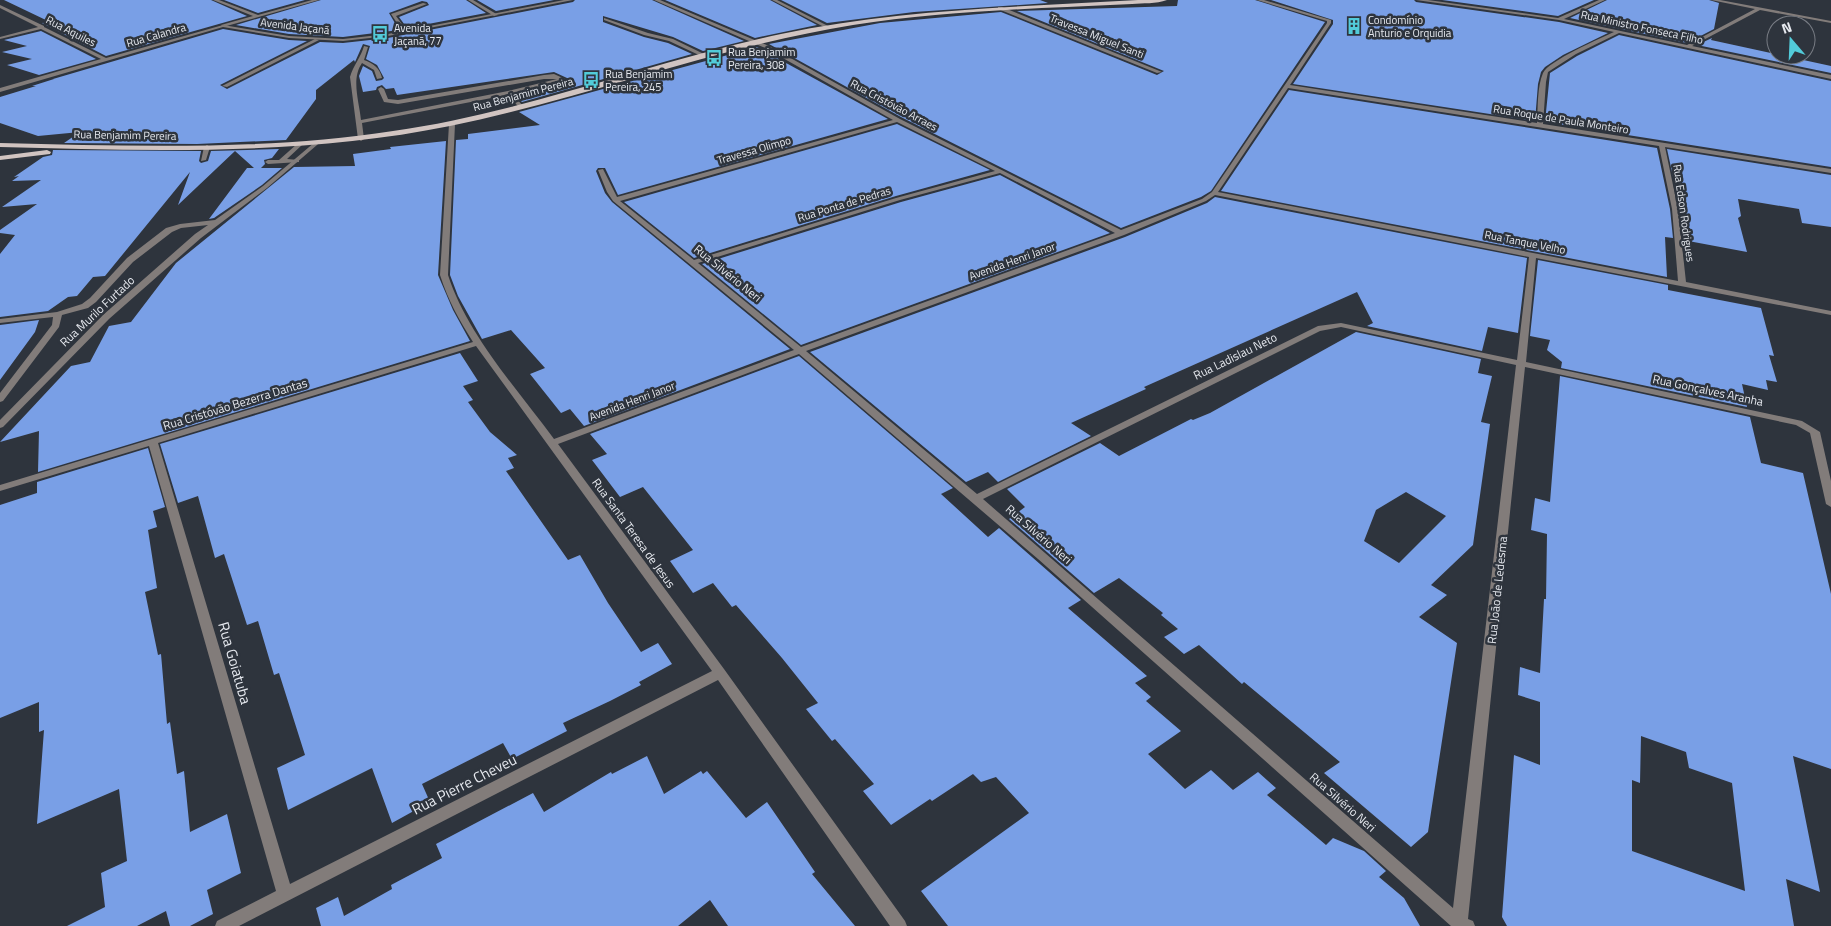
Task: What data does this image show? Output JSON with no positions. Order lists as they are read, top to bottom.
{
  "streets": {
    "main road": ["Rua Benjamim Pereira"],
    "street": [
      "Avenida Jaçanã",
      "Rua Ministro Fonseca Filho",
      "Rua Aquiles",
      "Rua Calandra",
      "Travessa Miguel Santi",
      "Rua Cristóvão Arraes",
      "Rua Roque de Paula Monteiro",
      "Travessa Olimpo",
      "Rua Ponta de Pedras",
      "Rua Edson Rodrigues",
      "Rua Tanque Velho",
      "Avenida Henri Janor",
      "Rua Silvério Neri",
      "Rua Murilo Furtado",
      "Rua Ladislau Neto",
      "Rua Gonçalves Aranha",
      "Rua Cristóvão Bezerra Dantas",
      "Rua Santa Teresa de Jesus",
      "Rua João de Ledesma",
      "Rua Goiatuba",
      "Rua Pierre Cheveu"
    ]
  },
  "crossings": [
    ["Avenida Jaçanã", "Rua Calandra"],
    ["Rua Aquiles", "Rua Calandra"],
    ["Travessa Miguel Santi", "Rua Benjamim Pereira"],
    ["Rua Benjamim Pereira", "Rua Cristóvão Arraes"],
    ["Rua Benjamim Pereira", "Rua Murilo Furtado"],
    ["Rua Benjamim Pereira", "Rua Santa Teresa de Jesus"],
    ["Rua Cristóvão Arraes", "Travessa Olimpo"],
    ["Rua Cristóvão Arraes", "Rua Ponta de Pedras"],
    ["Rua Cristóvão Arraes", "Avenida Henri Janor"],
    ["Rua Roque de Paula Monteiro", "Rua Edson Rodrigues"],
    ["Rua Roque de Paula Monteiro", "Avenida Henri Janor"],
    ["Travessa Olimpo", "Rua Silvério Neri"],
    ["Rua Ponta de Pedras", "Rua Silvério Neri"],
    ["Rua Edson Rodrigues", "Rua Tanque Velho"],
    ["Rua Tanque Velho", "Avenida Henri Janor"],
    ["Rua Tanque Velho", "Rua João de Ledesma"],
    ["Avenida Henri Janor", "Rua Silvério Neri"],
    ["Avenida Henri Janor", "Rua Santa Teresa de Jesus"],
    ["Rua Silvério Neri", "Rua Ladislau Neto"],
    ["Rua Silvério Neri", "Rua João de Ledesma"],
    ["Rua Ladislau Neto", "Rua Gonçalves Aranha"],
    ["Rua Ladislau Neto", "Rua João de Ledesma"],
    ["Rua Gonçalves Aranha", "Rua João de Ledesma"],
    ["Rua Cristóvão Bezerra Dantas", "Rua Santa Teresa de Jesus"],
    ["Rua Cristóvão Bezerra Dantas", "Rua Goiatuba"],
    ["Rua Santa Teresa de Jesus", "Rua Pierre Cheveu"],
    ["Rua Goiatuba", "Rua Pierre Cheveu"]
  ],
  "places": {
    "building": ["Condomínio Anturio e Orquidia"],
    "bus stop": ["Avenida Jaçanã, 77", "Rua Benjamim Pereira, 308", "Rua Benjamim Pereira, 245"]
  },
  "north": "top"
}
